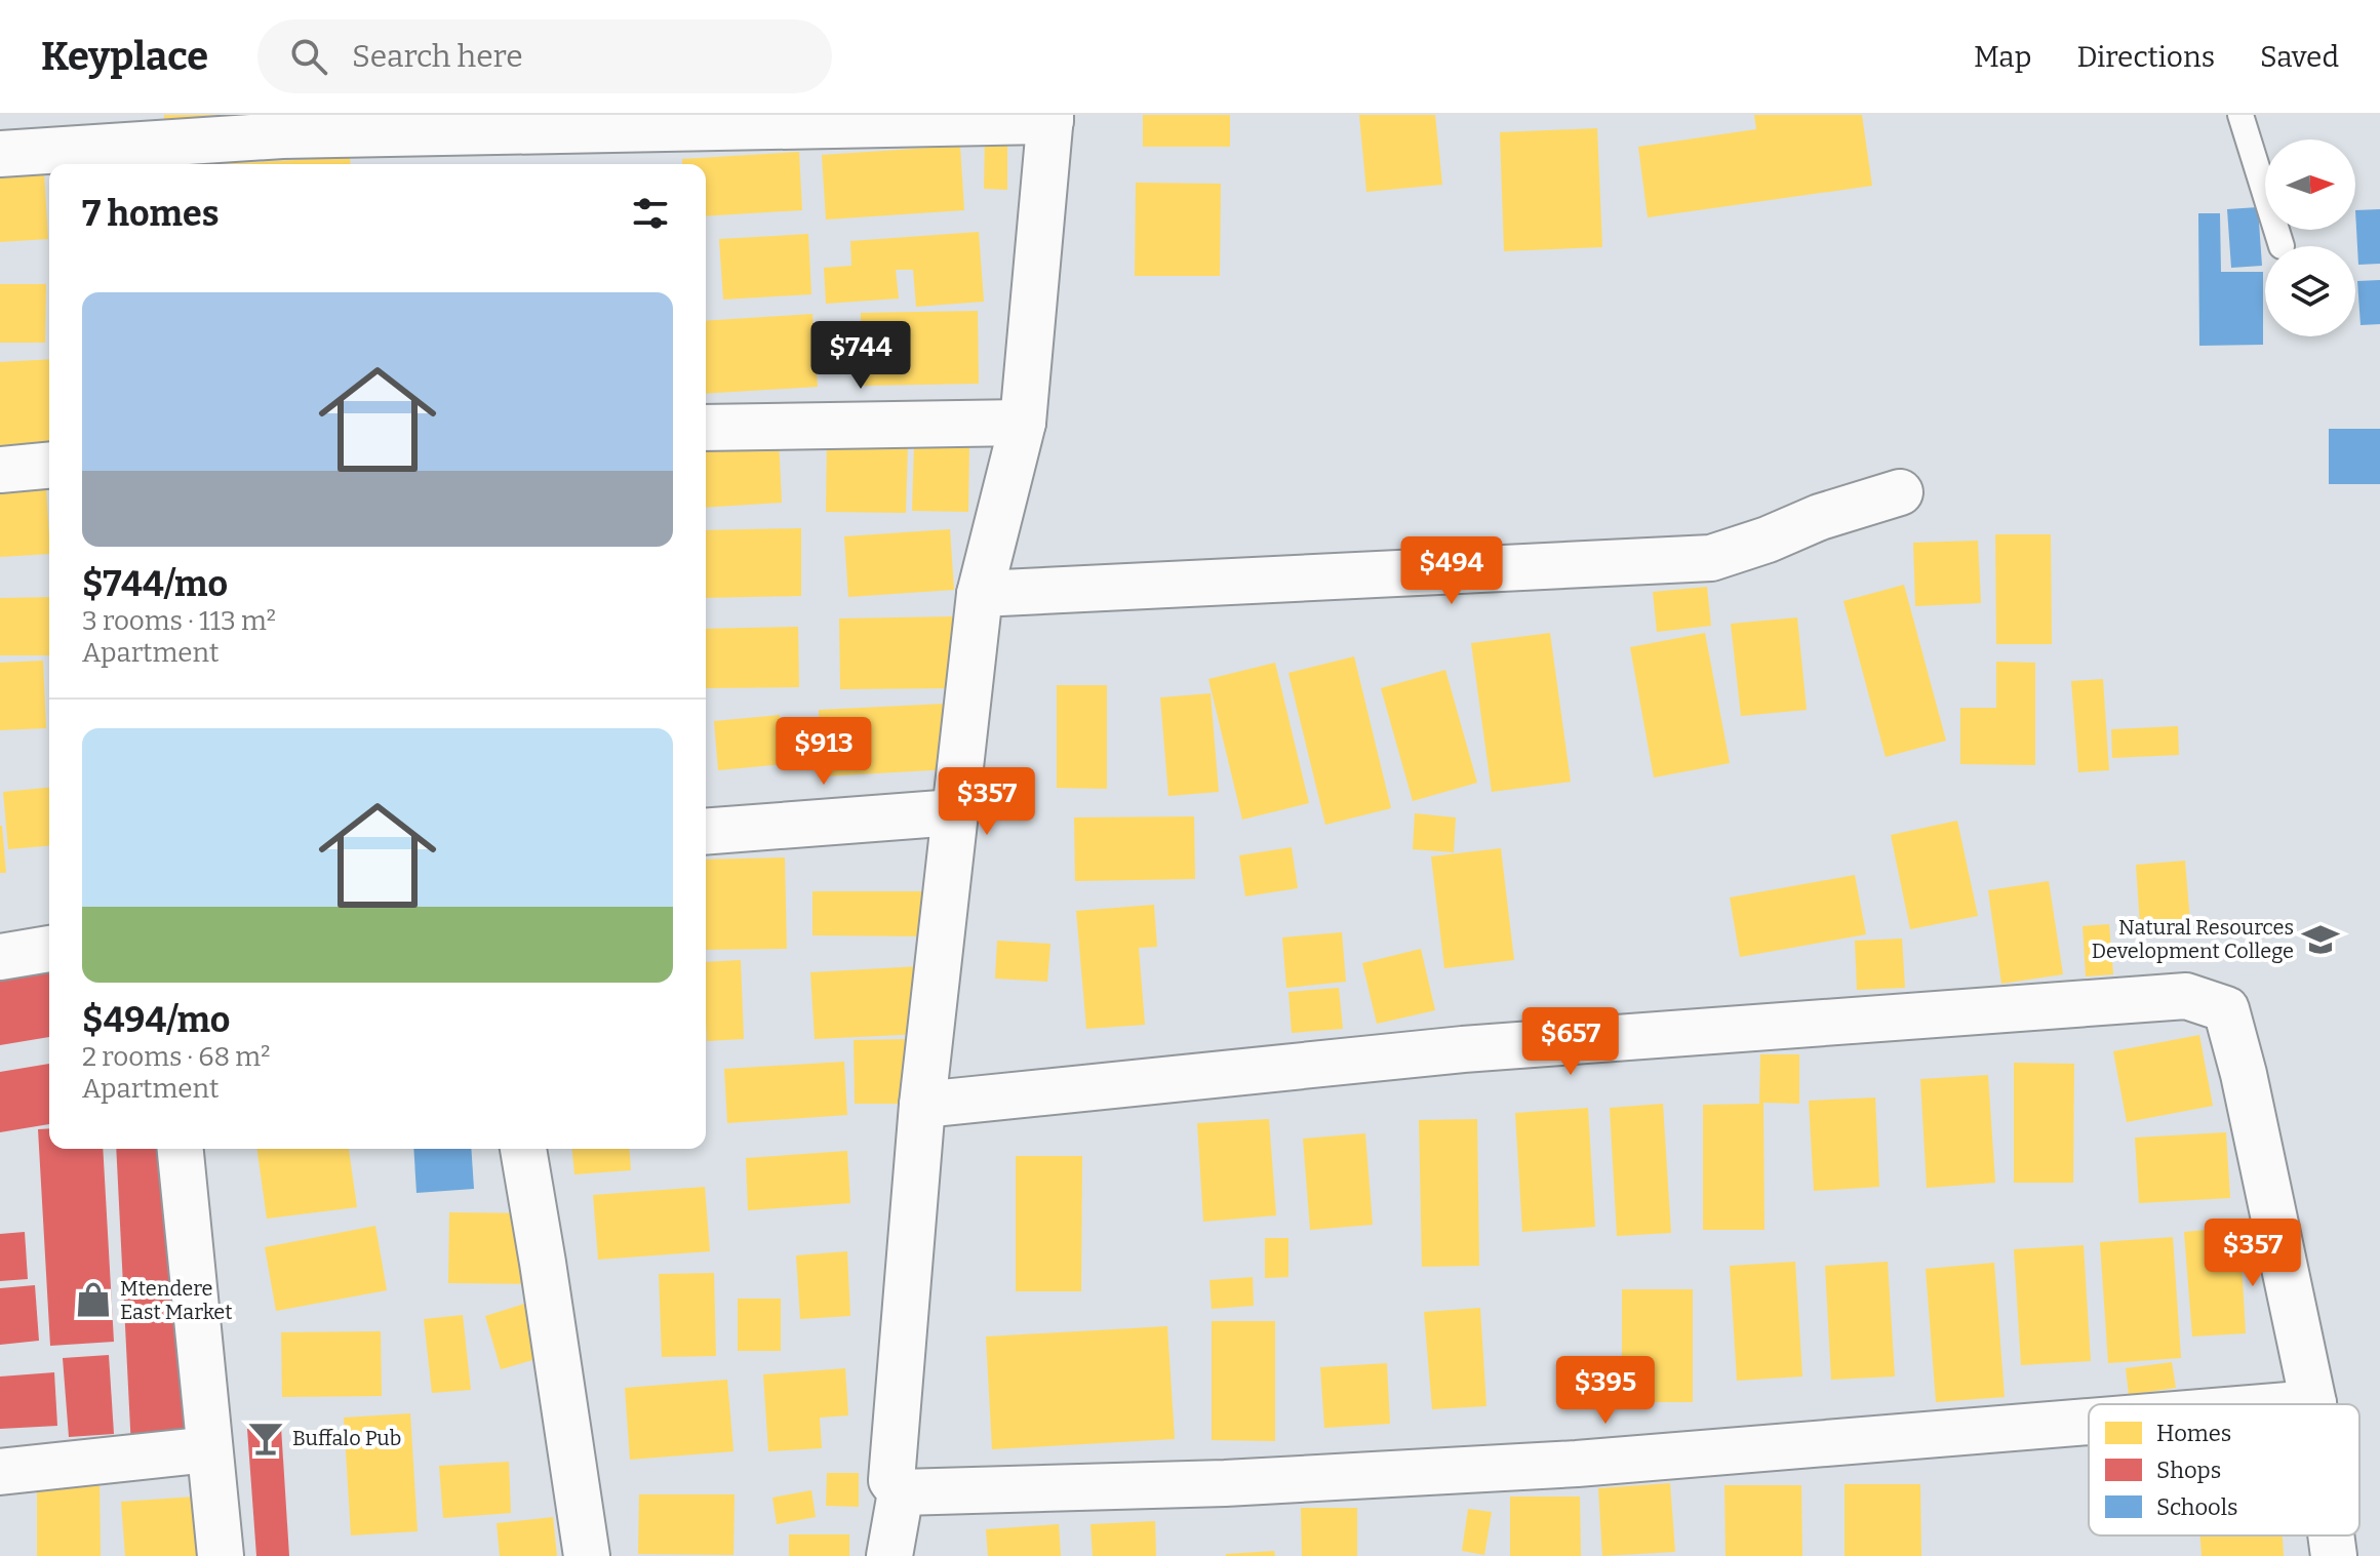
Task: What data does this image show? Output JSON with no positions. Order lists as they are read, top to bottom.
{
  "places": {
    "school or university": ["Natural Resources Development College"],
    "shop": ["Mtendere East Market"],
    "bar": ["Buffalo Pub"]
  },
  "legend": ["Homes", "Shops", "Schools"],
  "north": "right",
  "page": {
    "header": "Keyplace",
    "search": "Search here",
    "nav": ["Map", "Directions", "Saved"],
    "heading": "7 homes",
    "list": [
      {
        "name": "$744/mo",
        "note": "3 rooms · 113 m² · Apartment"
      },
      {
        "name": "$494/mo",
        "note": "2 rooms · 68 m² · Apartment"
      }
    ],
    "price": [
      "$744",
      "$494",
      "$913",
      "$357",
      "$657",
      "$357",
      "$395"
    ]
  }
}
